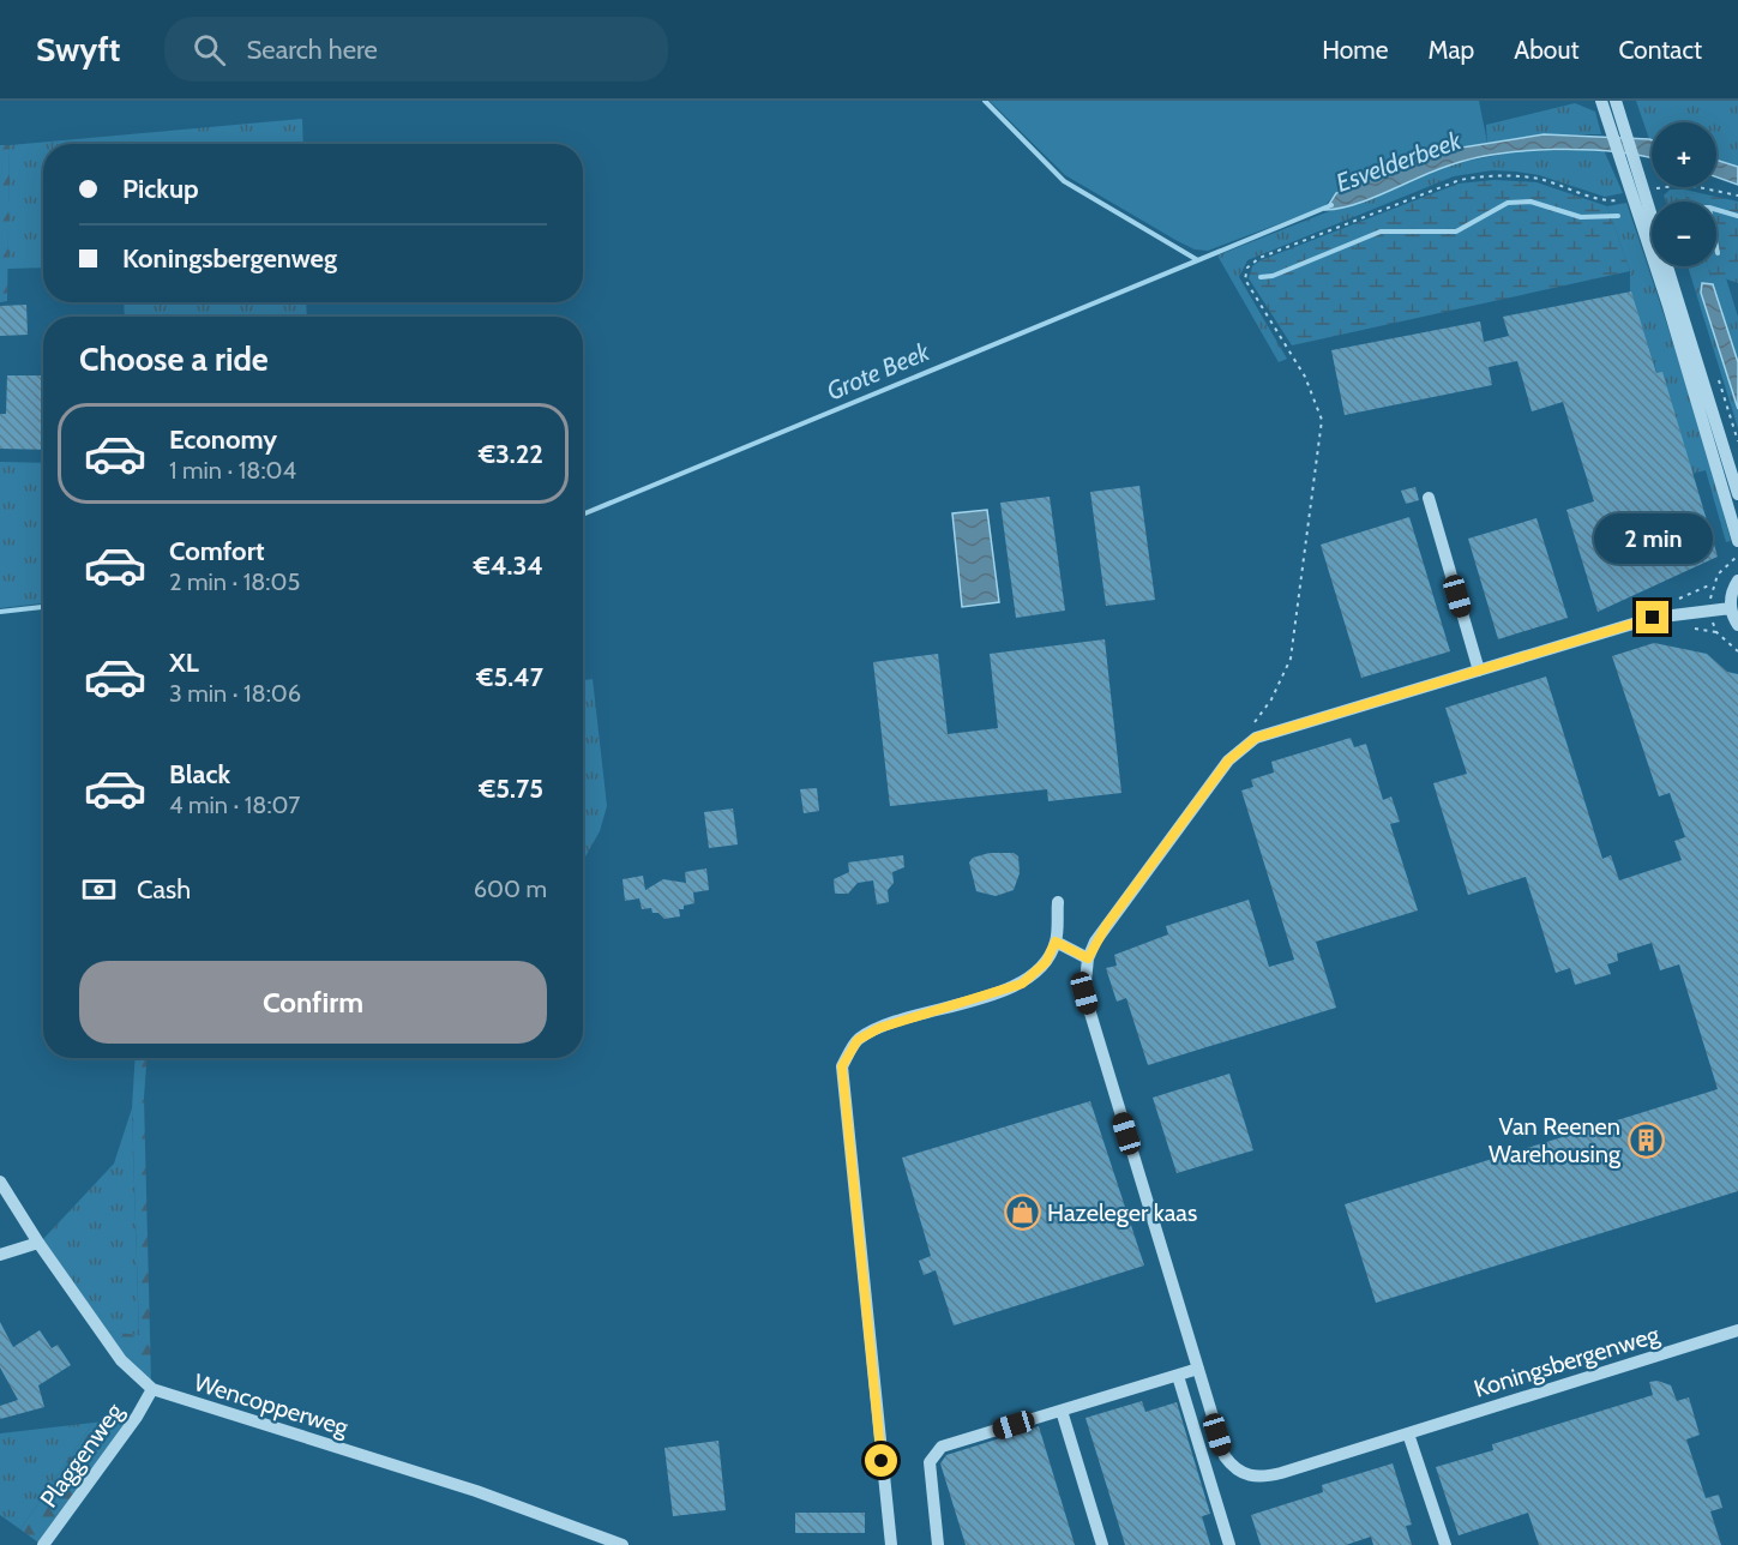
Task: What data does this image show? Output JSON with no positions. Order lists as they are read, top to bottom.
{
  "streets": {
    "street": ["Koningsbergenweg", "Wencopperweg", "Plaggenweg"]
  },
  "crossings": [
    ["Wencopperweg", "Plaggenweg"]
  ],
  "water": ["Esvelderbeek", "Grote Beek"],
  "places": {
    "building": ["Van Reenen Warehousing"],
    "shop": ["Hazeleger kaas"]
  },
  "page": {
    "header": "Swyft",
    "search": "Search here",
    "nav": [
      "Home",
      "Map",
      "About",
      "Contact"
    ],
    "map_buttons": ["+", "−"],
    "banner": ["Pickup", "Koningsbergenweg"],
    "heading": "Choose a ride",
    "list": [
      {
        "name": "Economy",
        "note": "1 min · 18:04",
        "value": "€3.22"
      },
      {
        "name": "Comfort",
        "note": "2 min · 18:05",
        "value": "€4.34"
      },
      {
        "name": "XL",
        "note": "3 min · 18:06",
        "value": "€5.47"
      },
      {
        "name": "Black",
        "note": "4 min · 18:07",
        "value": "€5.75"
      }
    ],
    "bubble": "2 min",
    "pay": ["Cash", "600 m"],
    "buttons": "Confirm"
  }
}
